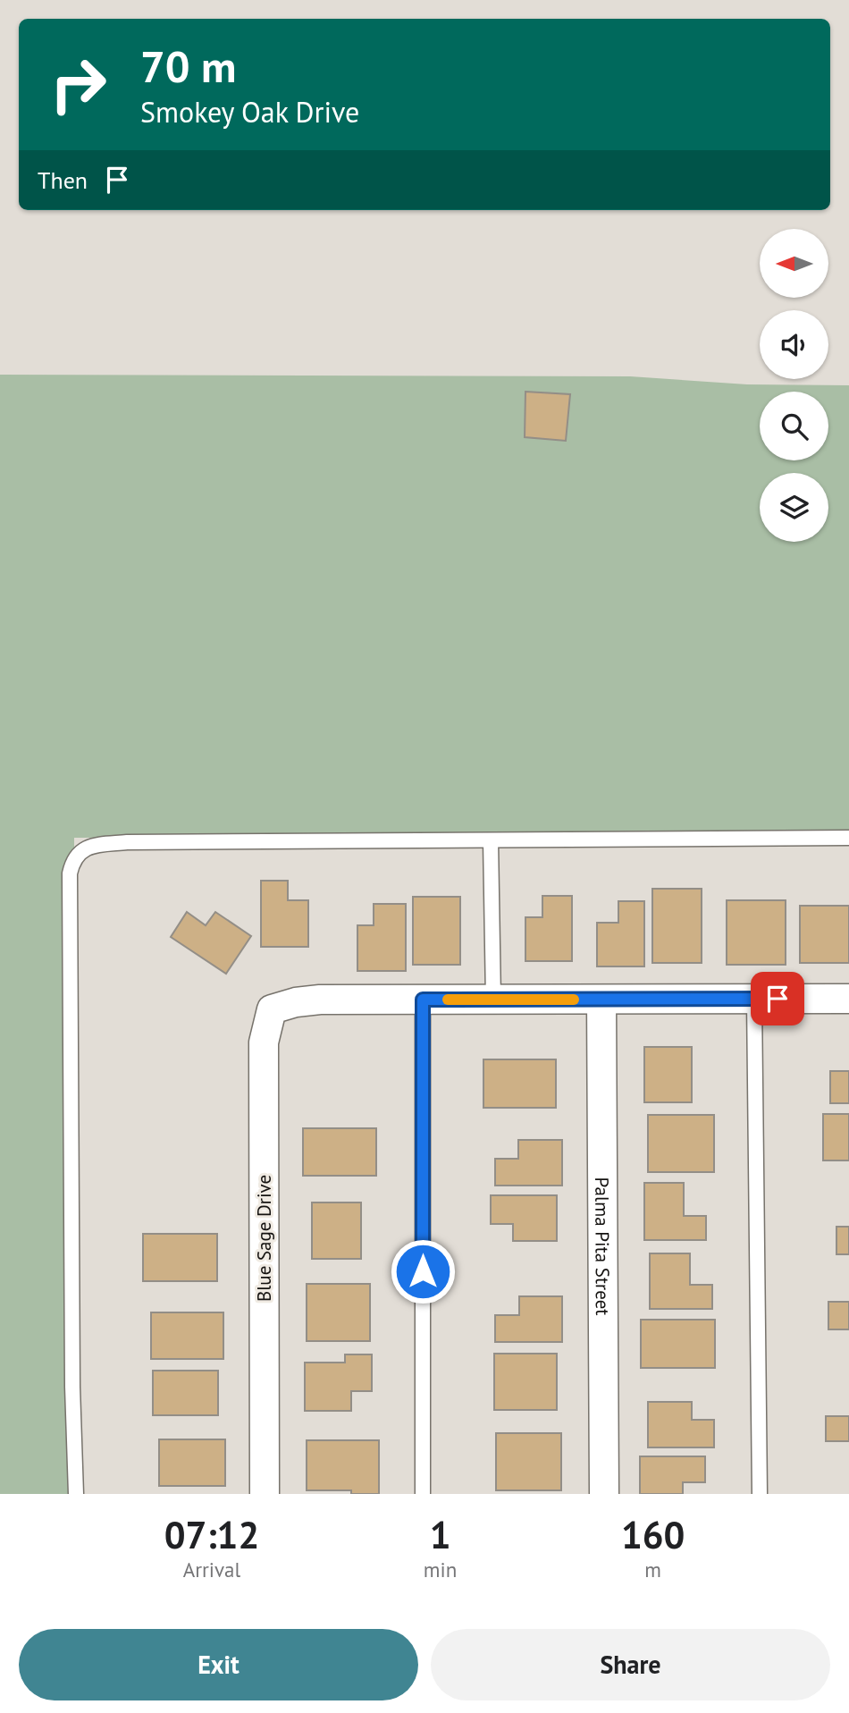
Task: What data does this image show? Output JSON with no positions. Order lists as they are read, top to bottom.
{
  "streets": {
    "street": ["Blue Sage Drive", "Palma Pita Street"]
  },
  "north": "left",
  "page": {
    "turn": ["70 m", "Smokey Oak Drive"],
    "then": "Then",
    "eta": [
      "07:12",
      "Arrival",
      "1",
      "min",
      "160",
      "m"
    ],
    "buttons": ["Exit", "Share"]
  }
}
